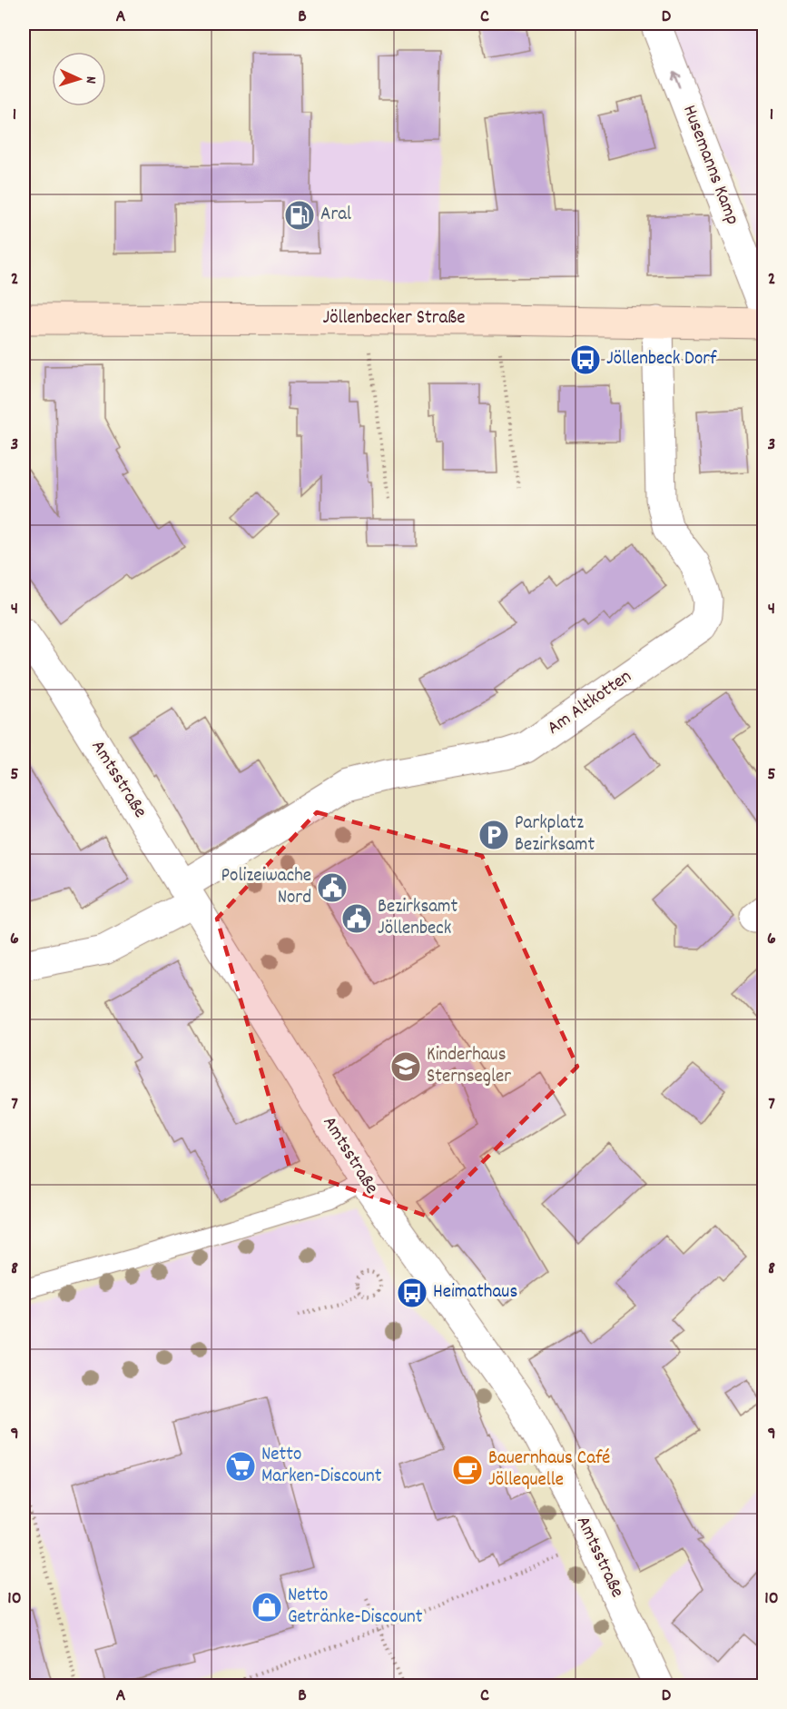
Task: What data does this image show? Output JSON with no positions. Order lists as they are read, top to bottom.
{
  "streets": {
    "main road": ["Jöllenbecker Straße"],
    "street": ["Husemanns Kamp", "Am Altkotten", "Amtsstraße"]
  },
  "crossings": [
    ["Jöllenbecker Straße", "Am Altkotten"],
    ["Am Altkotten", "Amtsstraße"]
  ],
  "one_way": ["Husemanns Kamp"],
  "places": {
    "fuel station": ["Aral"],
    "bus stop": ["Jöllenbeck Dorf", "Heimathaus"],
    "parking": ["Parkplatz Bezirksamt"],
    "public building": ["Polizeiwache Nord", "Bezirksamt Jöllenbeck"],
    "school or university": ["Kinderhaus Sternsegler"],
    "supermarket": ["Netto Marken-Discount"],
    "cafe": ["Bauernhaus Café Jöllequelle"],
    "shop": ["Netto Getränke-Discount"]
  },
  "north": "right",
  "grid": {
    "columns": [
      "A",
      "B",
      "C",
      "D"
    ],
    "rows": [
      "1",
      "2",
      "3",
      "4",
      "5",
      "6",
      "7",
      "8",
      "9",
      "10"
    ]
  }
}
